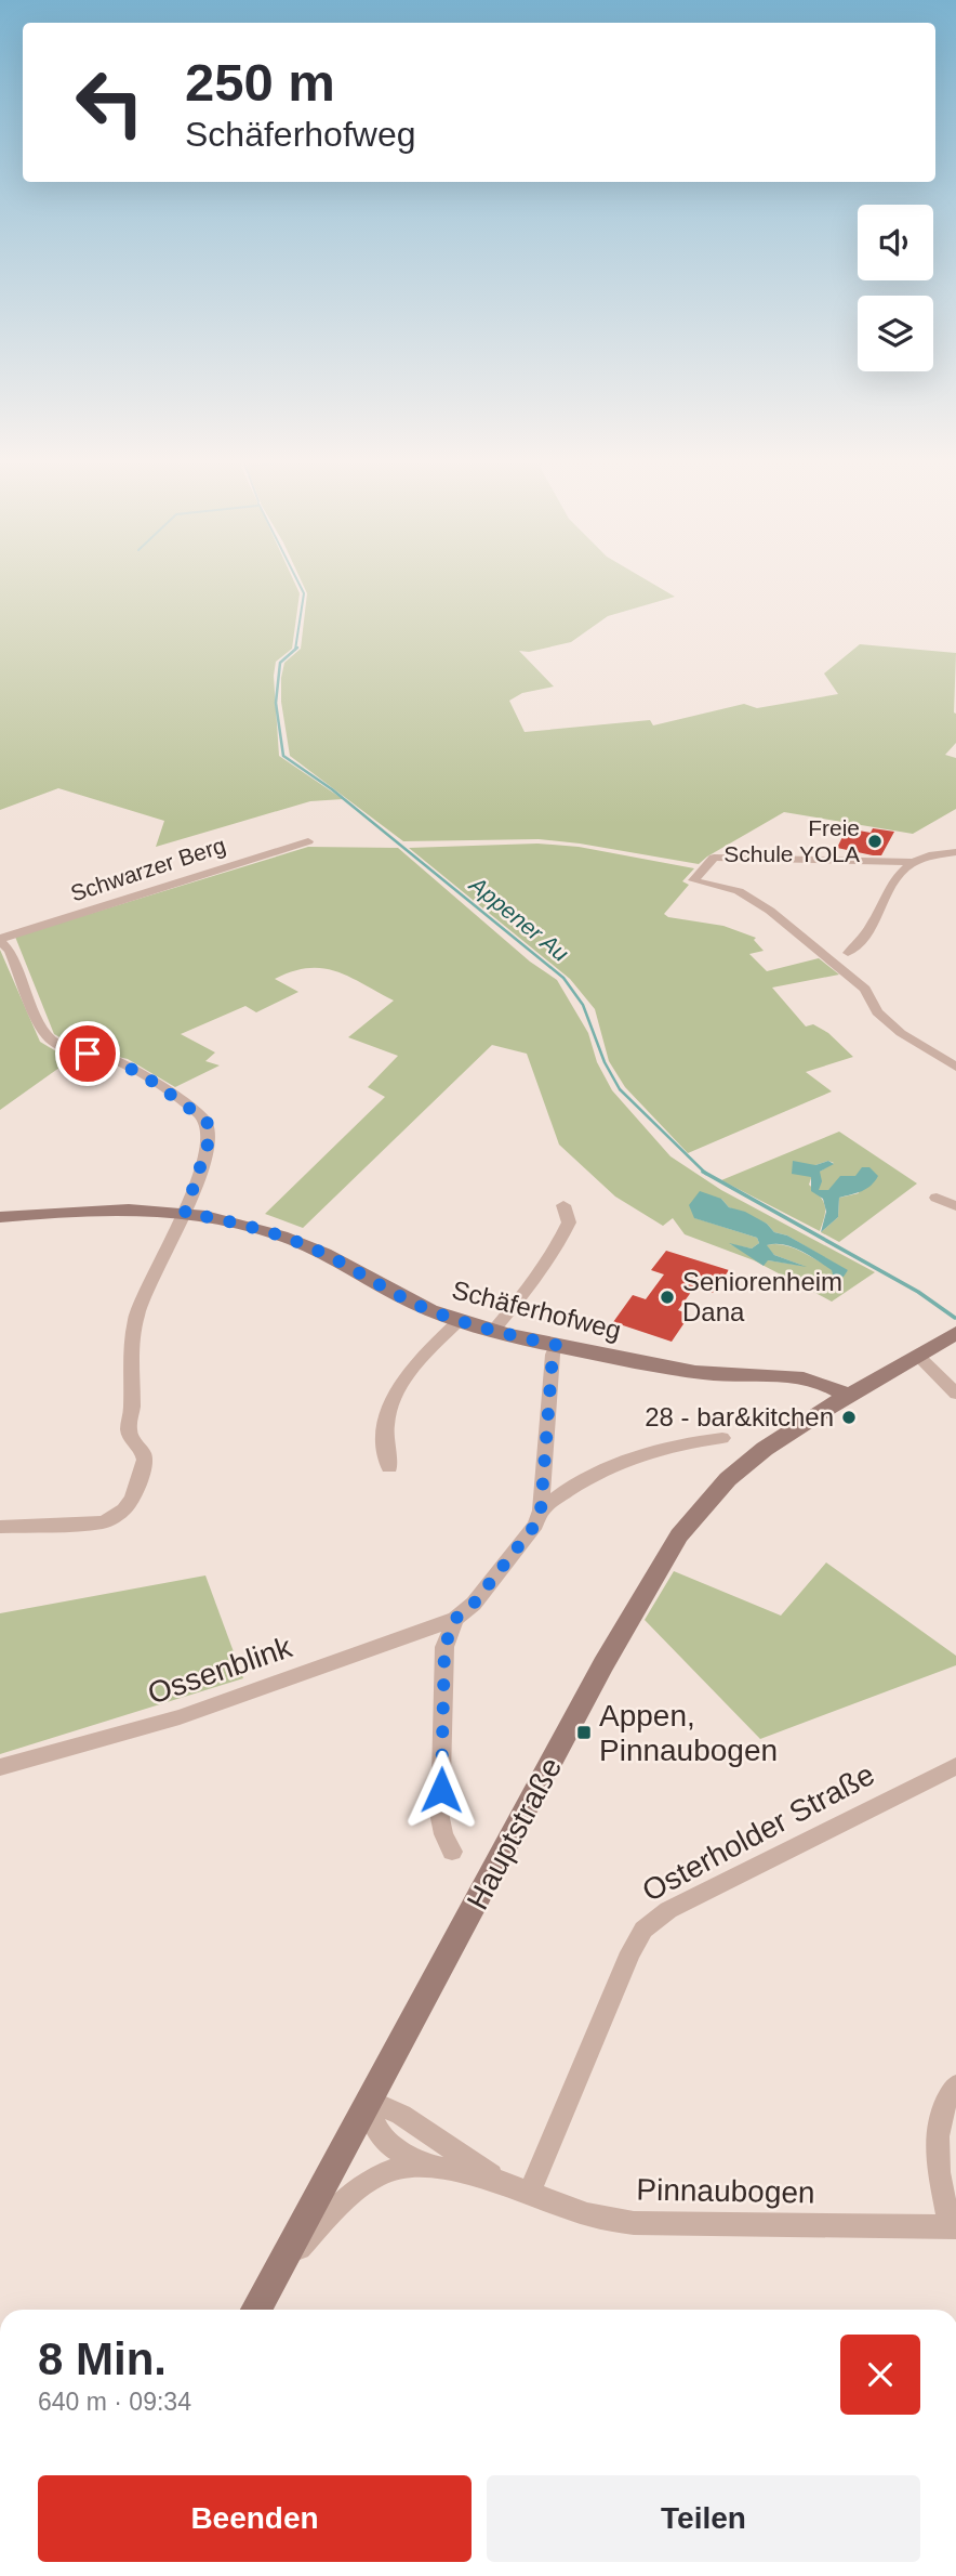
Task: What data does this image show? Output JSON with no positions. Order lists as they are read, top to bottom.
{
  "streets": {
    "main road": ["Schäferhofweg", "Hauptstraße"],
    "street": [
      "Schwarzer Berg",
      "Ossenblink",
      "Osterholder Straße",
      "Pinnaubogen"
    ]
  },
  "crossings": [
    ["Schäferhofweg", "Ossenblink"],
    ["Schäferhofweg", "Hauptstraße"],
    ["Osterholder Straße", "Pinnaubogen"],
    ["Hauptstraße", "Pinnaubogen"]
  ],
  "water": ["Appener Au"],
  "places": {
    "other": ["Freie Schule YOLA", "Seniorenheim Dana", "28 - bar&kitchen"],
    "transit": ["Appen, Pinnaubogen"]
  },
  "page": {
    "turn": ["250 m", "Schäferhofweg"],
    "heading": ["8 Min.", "640 m · 09:34"],
    "buttons": ["Beenden", "Teilen"]
  }
}
